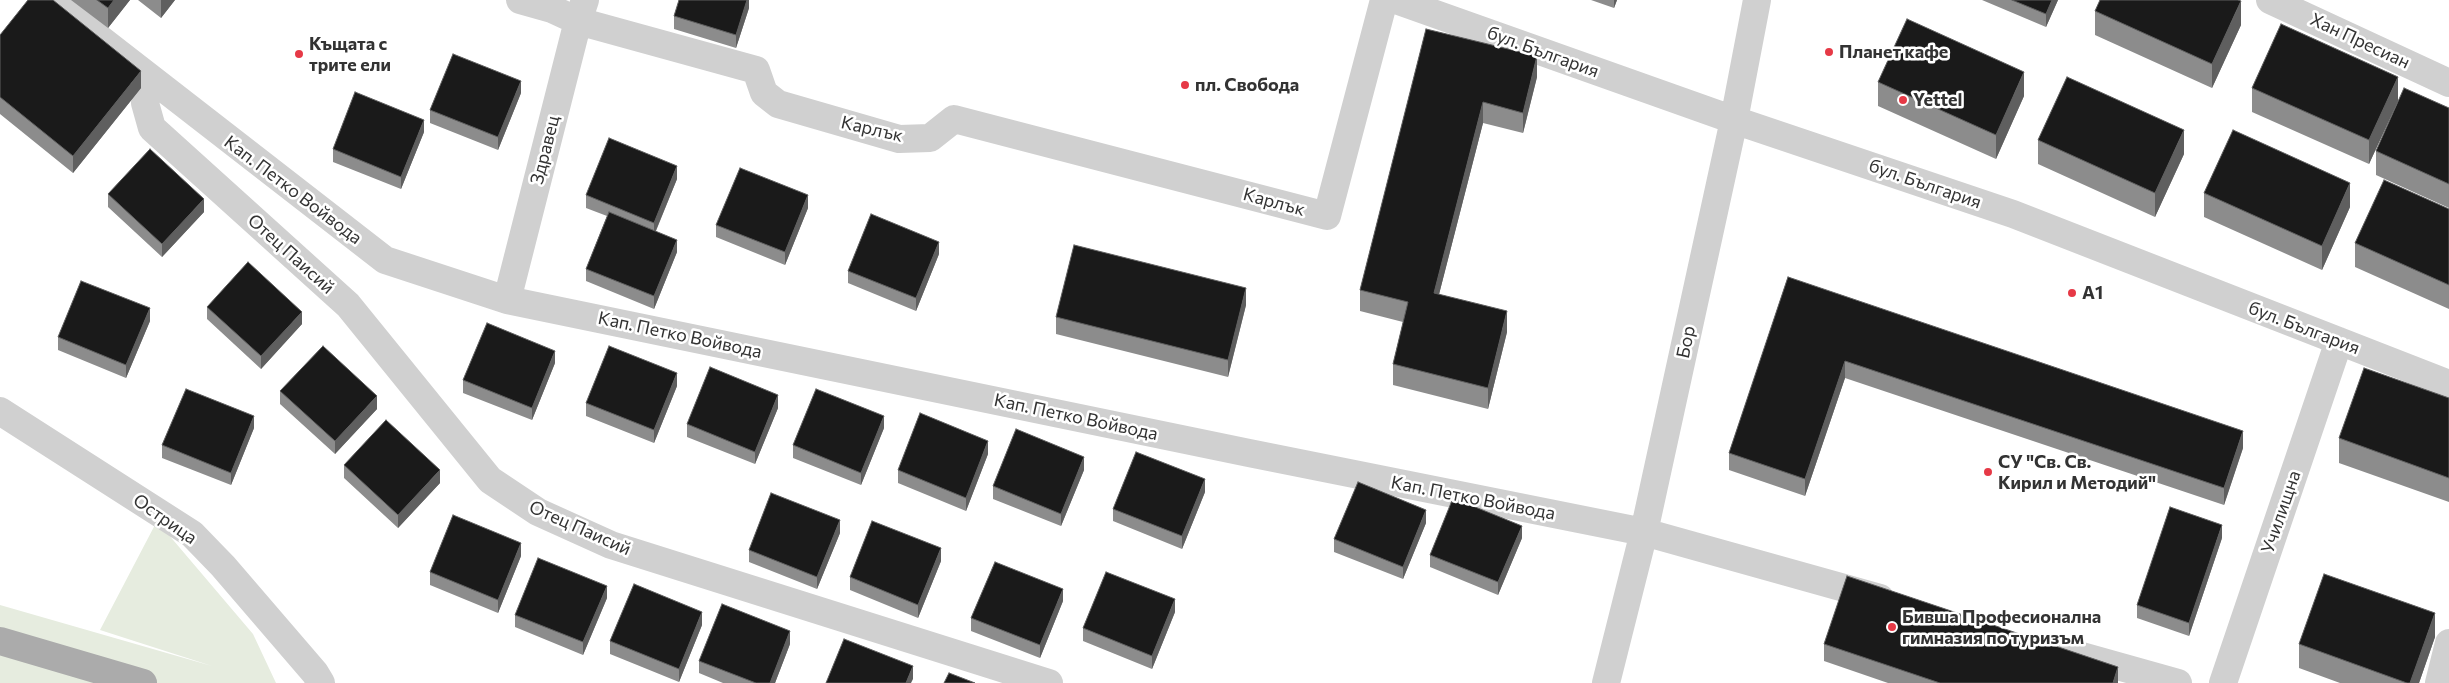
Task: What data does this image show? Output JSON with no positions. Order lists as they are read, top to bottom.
{
  "streets": {
    "street": [
      "Хан Пресиан",
      "бул. България",
      "Карлък",
      "Здравец",
      "Кап. Петко Войвода",
      "Отец Паисий",
      "Бор",
      "Училищна",
      "Острица"
    ]
  },
  "crossings": [
    ["бул. България", "Бор"],
    ["бул. България", "Училищна"],
    ["Карлък", "Здравец"],
    ["Здравец", "Кап. Петко Войвода"],
    ["Кап. Петко Войвода", "Отец Паисий"],
    ["Кап. Петко Войвода", "Бор"]
  ],
  "places": [
    "Планет кафе",
    "Къщата с трите ели",
    "пл. Свобода",
    "Yettel",
    "A1",
    "СУ \"Св. Св. Кирил и Методий\"",
    "Бивша Професионална гимназия по туризъм"
  ]
}
